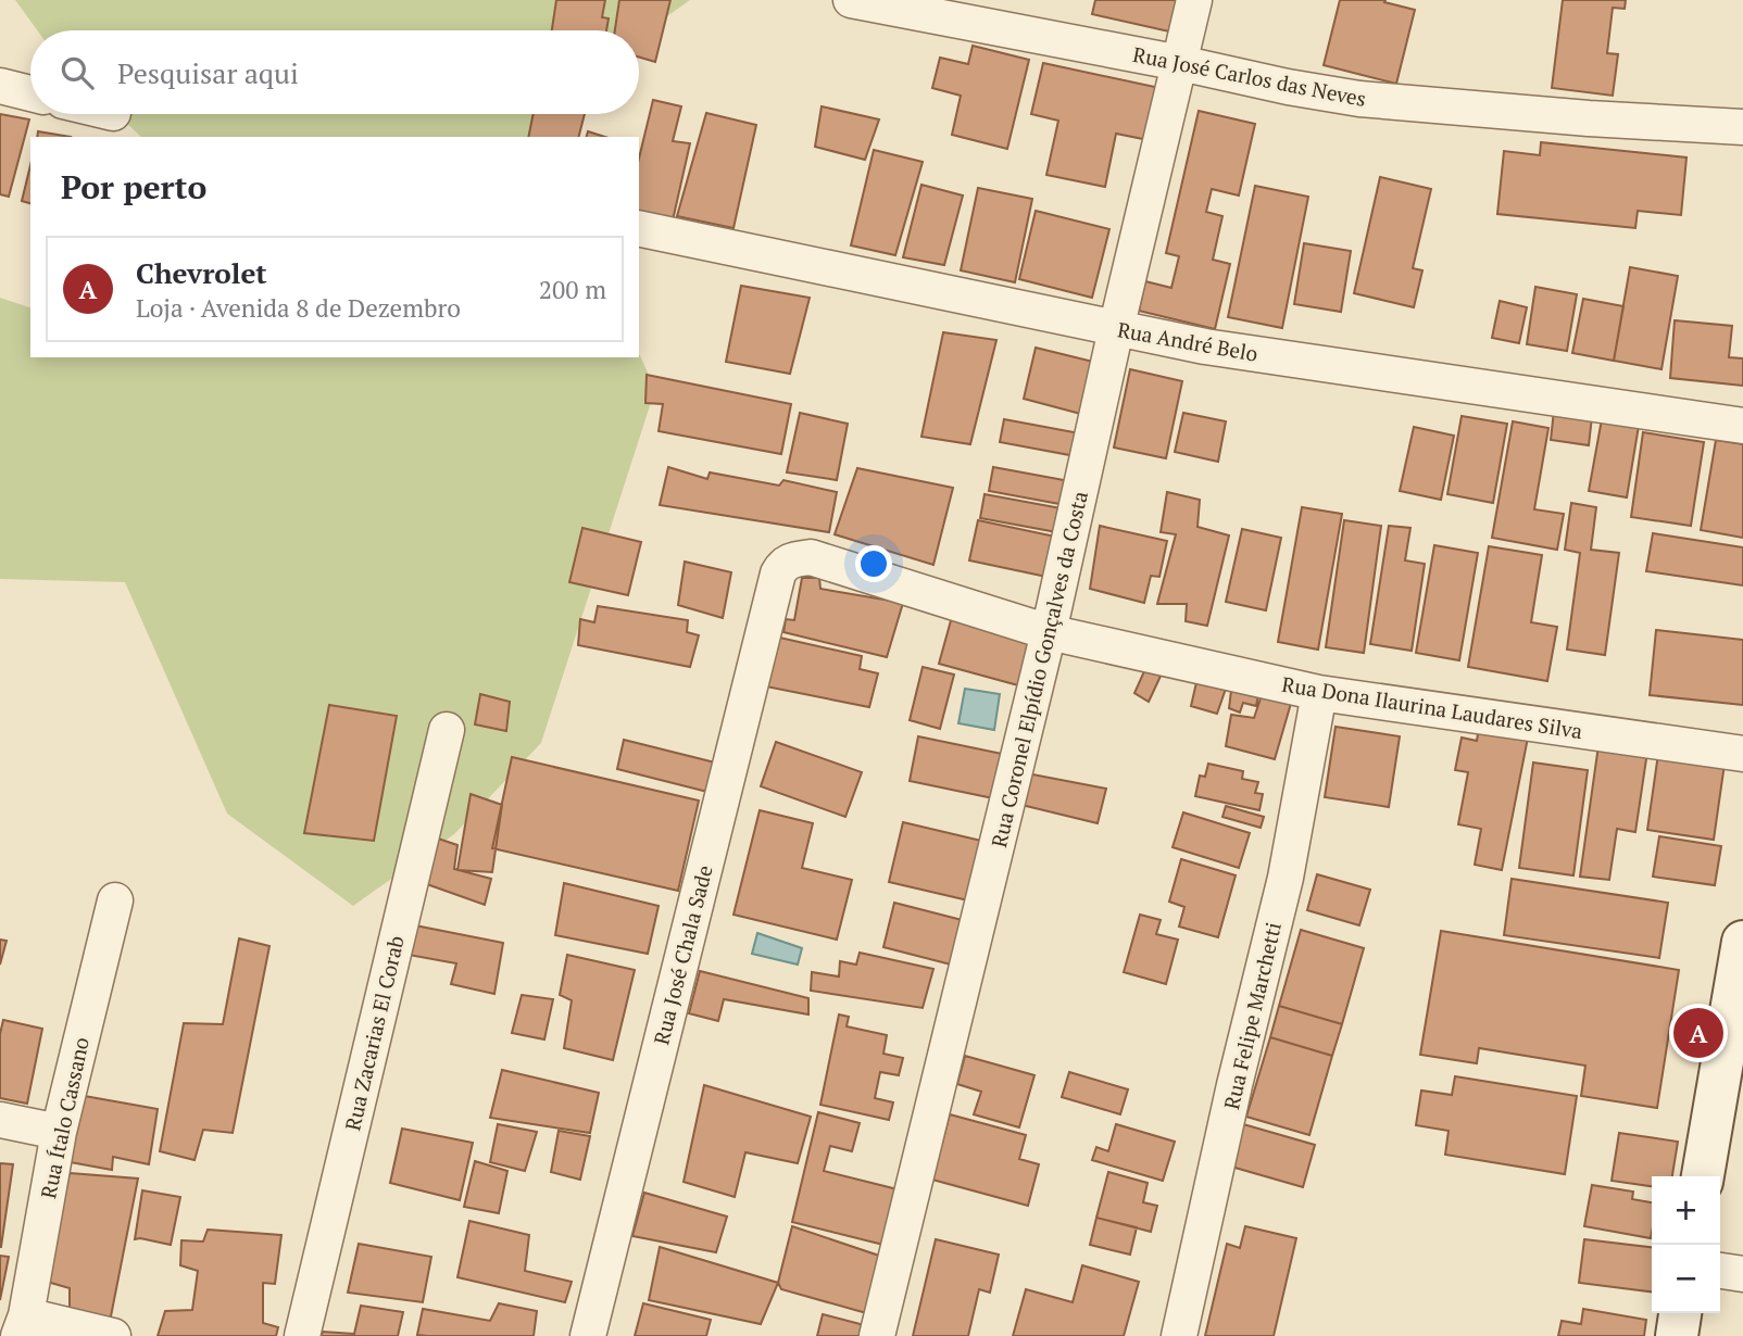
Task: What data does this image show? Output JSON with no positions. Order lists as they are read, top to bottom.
{
  "streets": {
    "street": [
      "Rua José Carlos das Neves",
      "Rua André Belo",
      "Rua Coronel Elpídio Gonçalves da Costa",
      "Rua Dona Ilaurina Laudares Silva",
      "Rua José Chala Sade",
      "Rua Felipe Marchetti",
      "Rua Zacarias El Corab",
      "Rua Ítalo Cassano"
    ]
  },
  "crossings": [
    ["Rua José Carlos das Neves", "Rua Coronel Elpídio Gonçalves da Costa"],
    ["Rua André Belo", "Rua Coronel Elpídio Gonçalves da Costa"],
    ["Rua Coronel Elpídio Gonçalves da Costa", "Rua Dona Ilaurina Laudares Silva"],
    ["Rua Dona Ilaurina Laudares Silva", "Rua José Chala Sade"],
    ["Rua Dona Ilaurina Laudares Silva", "Rua Felipe Marchetti"]
  ],
  "page": {
    "search": "Pesquisar aqui",
    "heading": "Por perto",
    "list": [
      {
        "mark": "A",
        "name": "Chevrolet",
        "note": "Loja · Avenida 8 de Dezembro",
        "value": "200 m"
      }
    ],
    "pins": "A",
    "map_buttons": ["+", "−"]
  }
}
